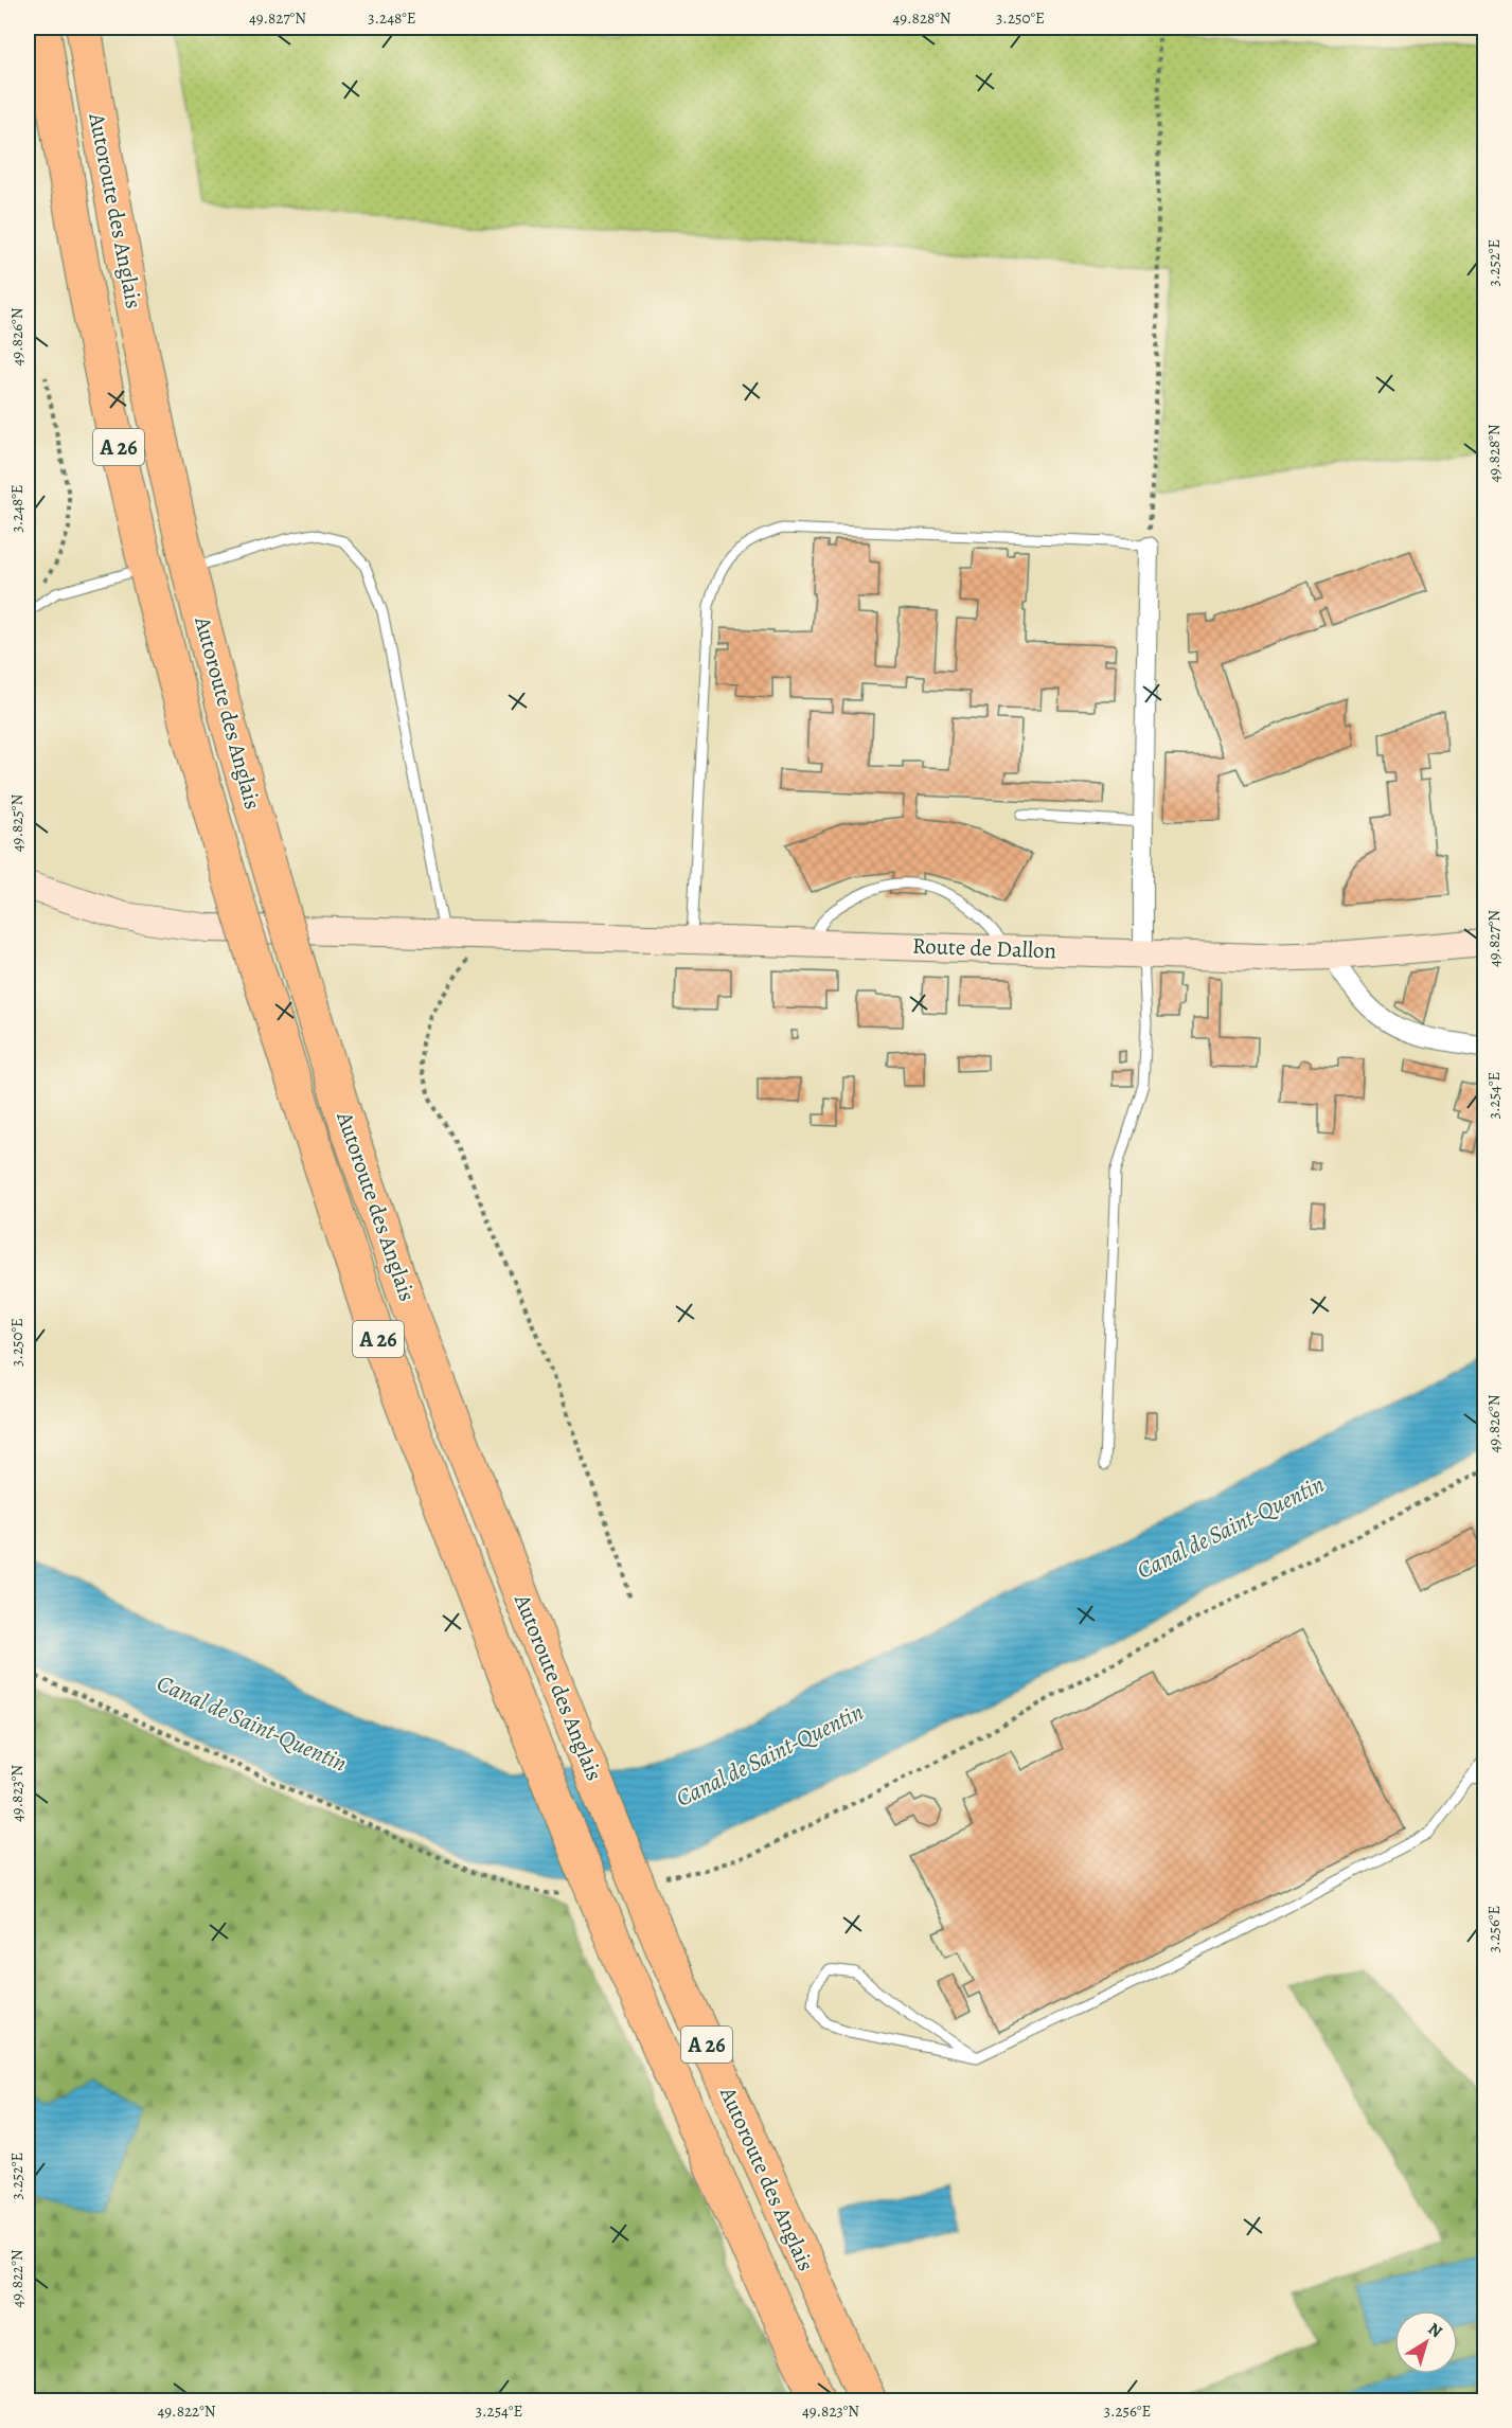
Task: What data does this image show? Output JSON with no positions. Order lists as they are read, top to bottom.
{
  "streets": {
    "highway": ["Autoroute des Anglais", "A 26"],
    "street": ["Route de Dallon"]
  },
  "water": ["Canal de Saint-Quentin"],
  "north": "top right",
  "coordinates": [
    "49.827°N",
    "3.248°E",
    "49.828°N",
    "3.250°E",
    "3.252°E",
    "49.826°N",
    "49.825°N",
    "3.254°E",
    "49.823°N",
    "3.256°E",
    "49.822°N"
  ]
}
